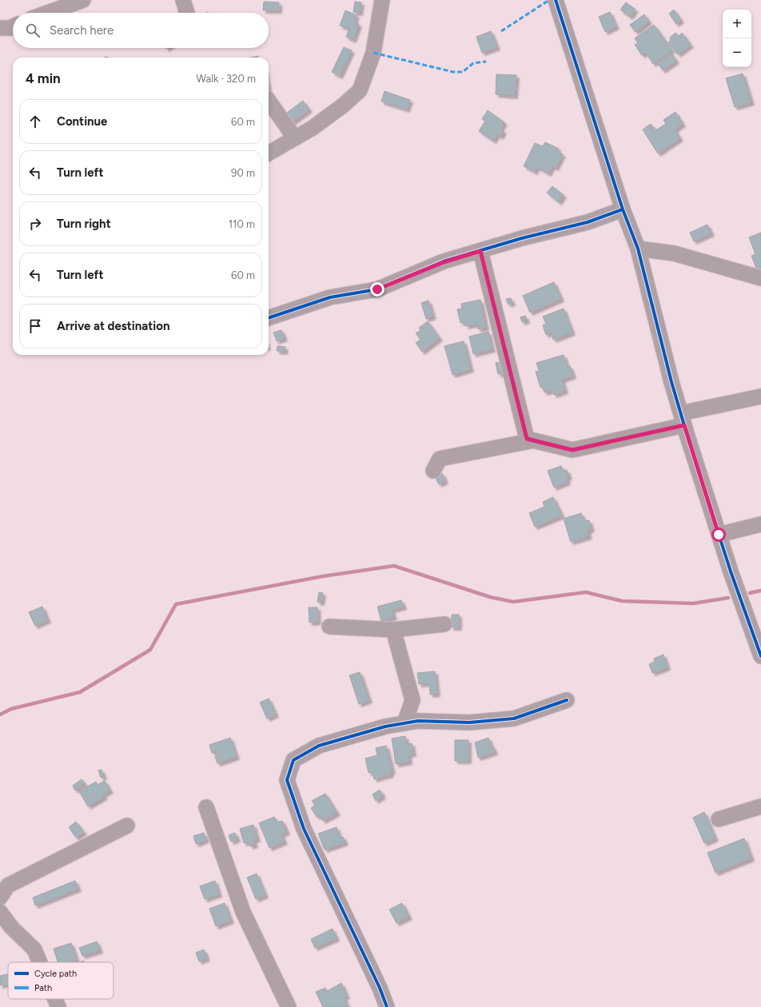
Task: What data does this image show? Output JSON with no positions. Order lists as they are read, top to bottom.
{
  "legend": ["Cycle path", "Path"],
  "page": {
    "map_buttons": ["+", "−"],
    "search": "Search here",
    "heading": ["4 min", "Walk · 320 m"],
    "list": [
      ["Continue", "60 m"],
      ["Turn left", "90 m"],
      ["Turn right", "110 m"],
      ["Turn left", "60 m"],
      "Arrive at destination"
    ]
  }
}
